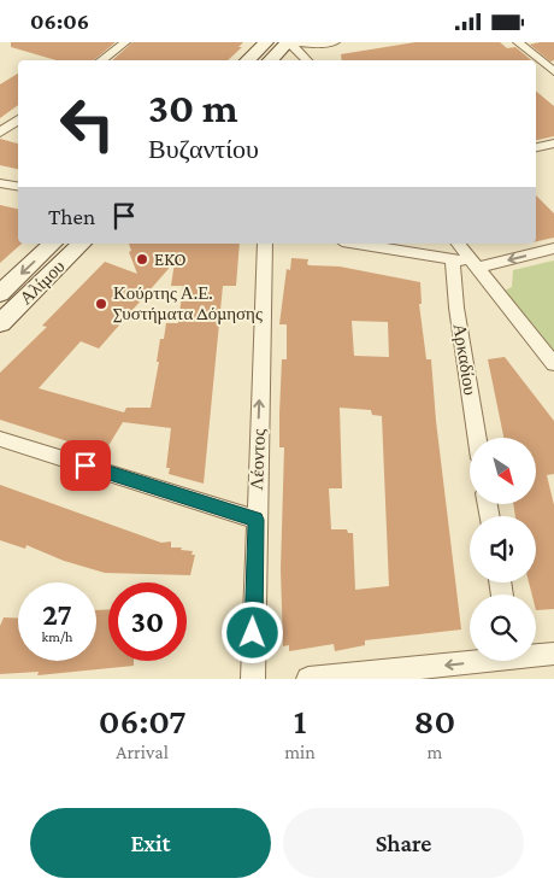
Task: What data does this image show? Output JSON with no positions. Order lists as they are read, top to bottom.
{
  "streets": {
    "main road": ["Αλίμου"],
    "street": ["Αρκαδίου", "Λέοντος"]
  },
  "one_way": ["Λέοντος"],
  "places": ["EKO", "Κούρτης Α.Ε. Συστήματα Δόμησης"],
  "north": "bottom right",
  "page": {
    "status": "06:06",
    "turn": ["30 m", "Βυζαντίου"],
    "then": "Then",
    "speed": "27 km/h",
    "limit": "30",
    "eta": [
      "06:07",
      "Arrival",
      "1",
      "min",
      "80",
      "m"
    ],
    "buttons": ["Exit", "Share"]
  }
}
